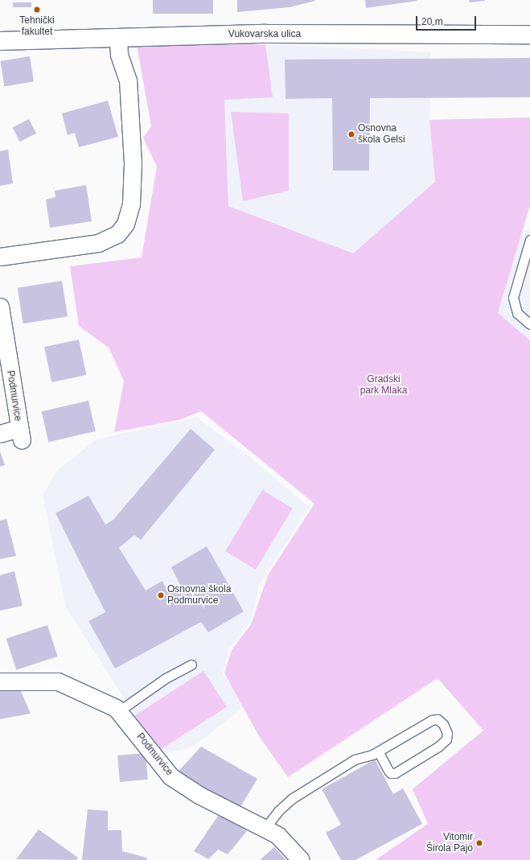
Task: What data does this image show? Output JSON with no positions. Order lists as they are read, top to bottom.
{
  "streets": {
    "main road": ["Vukovarska ulica"],
    "street": ["Podmurvice"]
  },
  "parks": ["Gradski park Mlaka"],
  "places": [
    "Tehnički fakultet",
    "Osnovna škola Gelsi",
    "Osnovna škola Podmurvice",
    "Vitomir Širola Pajo"
  ],
  "scale_bar": "20 m"
}
